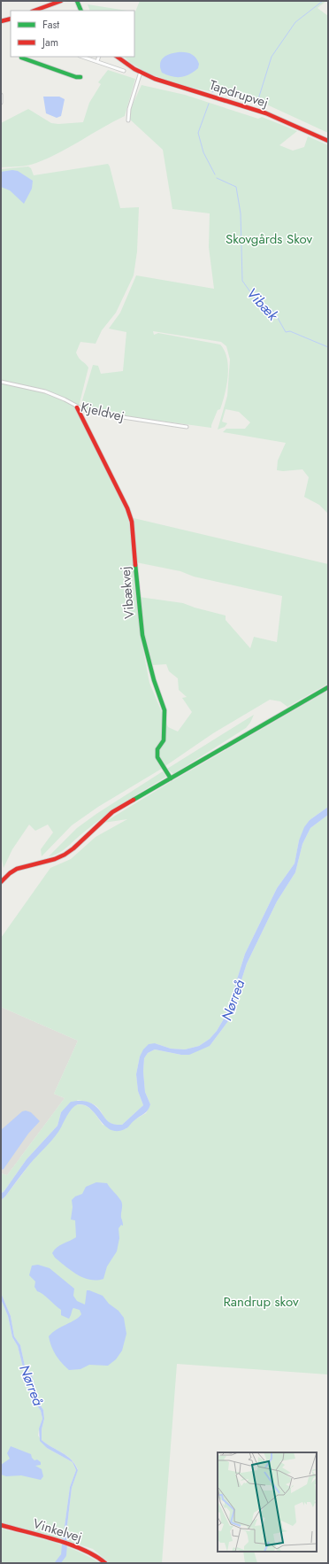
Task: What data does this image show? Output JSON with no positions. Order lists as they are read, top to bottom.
{
  "streets": {
    "street": [
      "Tapdrupvej",
      "Kjeldvej",
      "Vibækvej",
      "Vinkelvej"
    ]
  },
  "crossings": [
    ["Kjeldvej", "Vibækvej"]
  ],
  "water": ["Vibæk", "Nørreå"],
  "parks": ["Skovgårds Skov", "Randrup skov"],
  "legend": ["Fast", "Jam"]
}
